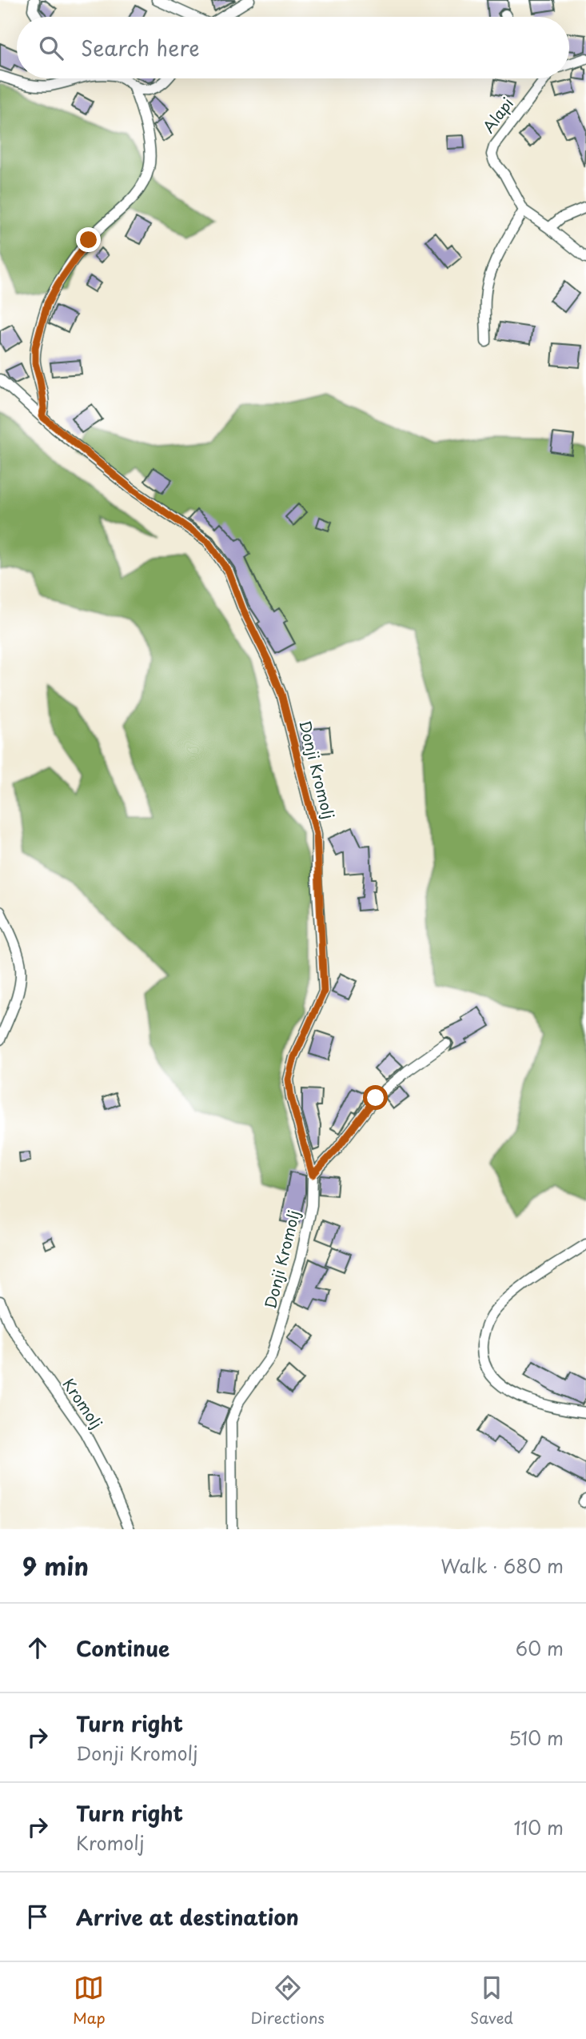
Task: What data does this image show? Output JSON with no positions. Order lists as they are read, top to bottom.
{
  "streets": {
    "street": ["Alapi", "Donji Kromolj", "Kromolj"]
  },
  "page": {
    "search": "Search here",
    "heading": ["9 min", "Walk · 680 m"],
    "list": [
      ["Continue", "60 m"],
      ["Turn right", "Donji Kromolj", "510 m"],
      ["Turn right", "Kromolj", "110 m"],
      "Arrive at destination"
    ],
    "nav": ["Map", "Directions", "Saved"]
  }
}
